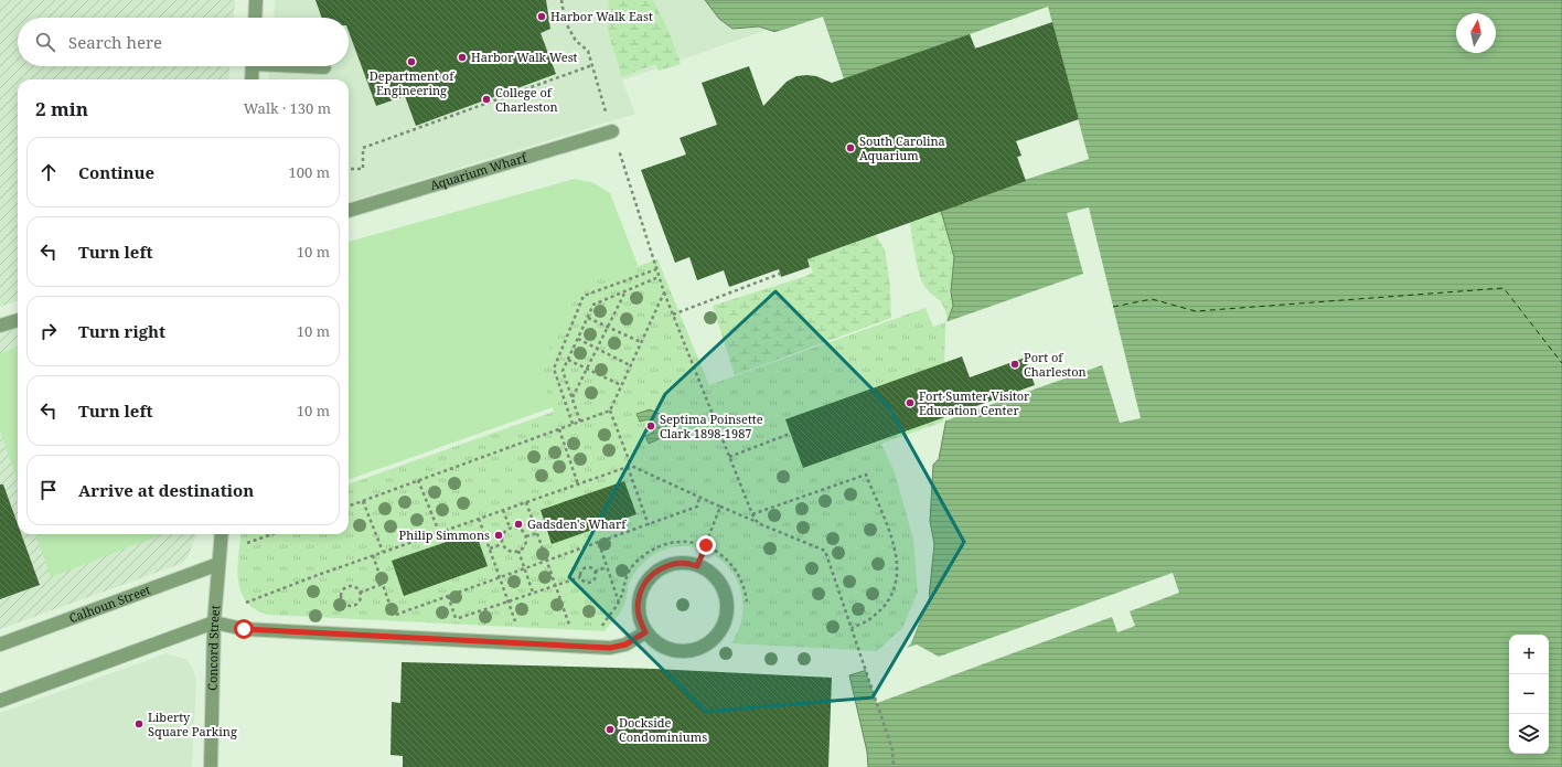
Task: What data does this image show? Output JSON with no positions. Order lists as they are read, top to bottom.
{
  "streets": {
    "street": ["Aquarium Wharf", "Calhoun Street", "Concord Street"]
  },
  "crossings": [
    ["Calhoun Street", "Concord Street"]
  ],
  "places": [
    "Harbor Walk East",
    "Harbor Walk West",
    "Department of Engineering",
    "College of Charleston",
    "South Carolina Aquarium",
    "Port of Charleston",
    "Fort Sumter Visitor Education Center",
    "Septima Poinsette Clark 1898-1987",
    "Gadsden's Wharf",
    "Philip Simmons",
    "Liberty Square Parking",
    "Dockside Condominiums"
  ],
  "north": "top",
  "page": {
    "search": "Search here",
    "heading": ["2 min", "Walk · 130 m"],
    "list": [
      ["Continue", "100 m"],
      ["Turn left", "10 m"],
      ["Turn right", "10 m"],
      ["Turn left", "10 m"],
      "Arrive at destination"
    ],
    "map_buttons": ["+", "−"]
  }
}
